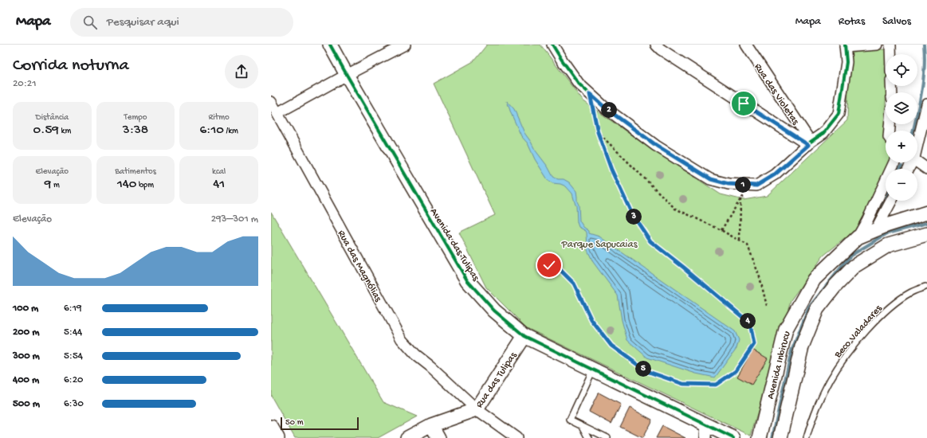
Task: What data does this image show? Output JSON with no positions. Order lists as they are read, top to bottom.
{
  "streets": {
    "street": [
      "Rua das Violetas",
      "Avenida das Tulipas",
      "Rua das Magnólias",
      "Avenida Inbirucu",
      "Rua das Tulipas"
    ],
    "lane": ["Beco Valadares"]
  },
  "crossings": [
    ["Avenida das Tulipas", "Rua das Tulipas"],
    ["Rua das Magnólias", "Rua das Tulipas"]
  ],
  "parks": ["Parque Sapucaias"],
  "scale_bar": "50 m",
  "page": {
    "header": "Mapa",
    "search": "Pesquisar aqui",
    "nav": ["Mapa", "Rotas", "Salvos"],
    "heading": ["Corrida noturna", "20:21"],
    "map_buttons": ["+", "−"],
    "stats": [
      ["Distância", "0.59 km"],
      ["Tempo", "3:38"],
      ["Ritmo", "6:10 /km"],
      ["Elevação", "9 m"],
      ["Batimentos", "140 bpm"],
      ["kcal", "41"]
    ],
    "pins": [
      "2",
      "1",
      "3",
      "4",
      "5"
    ],
    "chart": ["Elevação", "293–301 m"],
    "list": [
      {
        "name": "100 m",
        "note": "6:19"
      },
      {
        "name": "200 m",
        "note": "5:44"
      },
      {
        "name": "300 m",
        "note": "5:54"
      },
      {
        "name": "400 m",
        "note": "6:20"
      },
      {
        "name": "500 m",
        "note": "6:30"
      }
    ],
    "scale": "50 m"
  }
}
